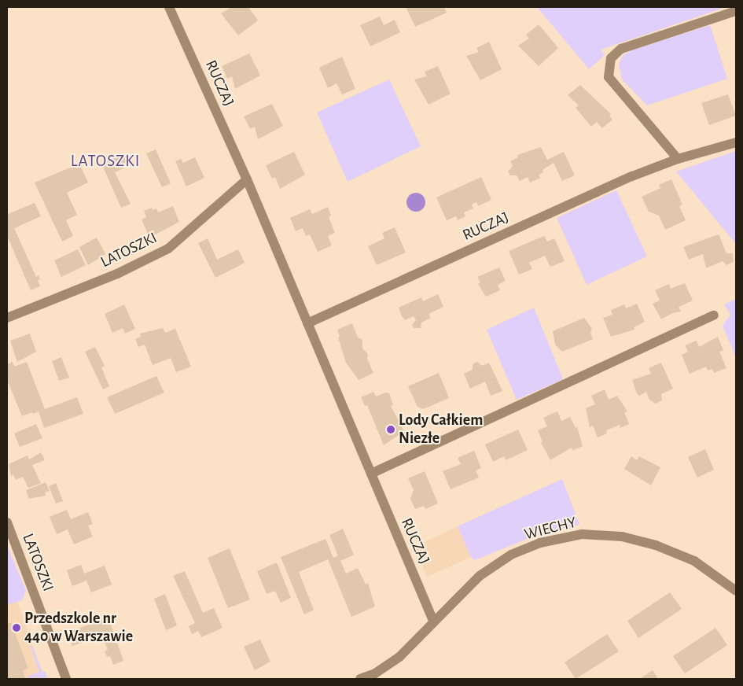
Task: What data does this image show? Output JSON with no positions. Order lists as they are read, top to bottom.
{
  "streets": {
    "street": ["RUCZAJ", "LATOSZKI", "WIECHY"]
  },
  "crossings": [
    ["RUCZAJ", "LATOSZKI"],
    ["RUCZAJ", "WIECHY"]
  ],
  "districts": ["LATOSZKI"],
  "places": ["Lody Całkiem Niezłe", "Przedszkole nr 440 w Warszawie"]
}
